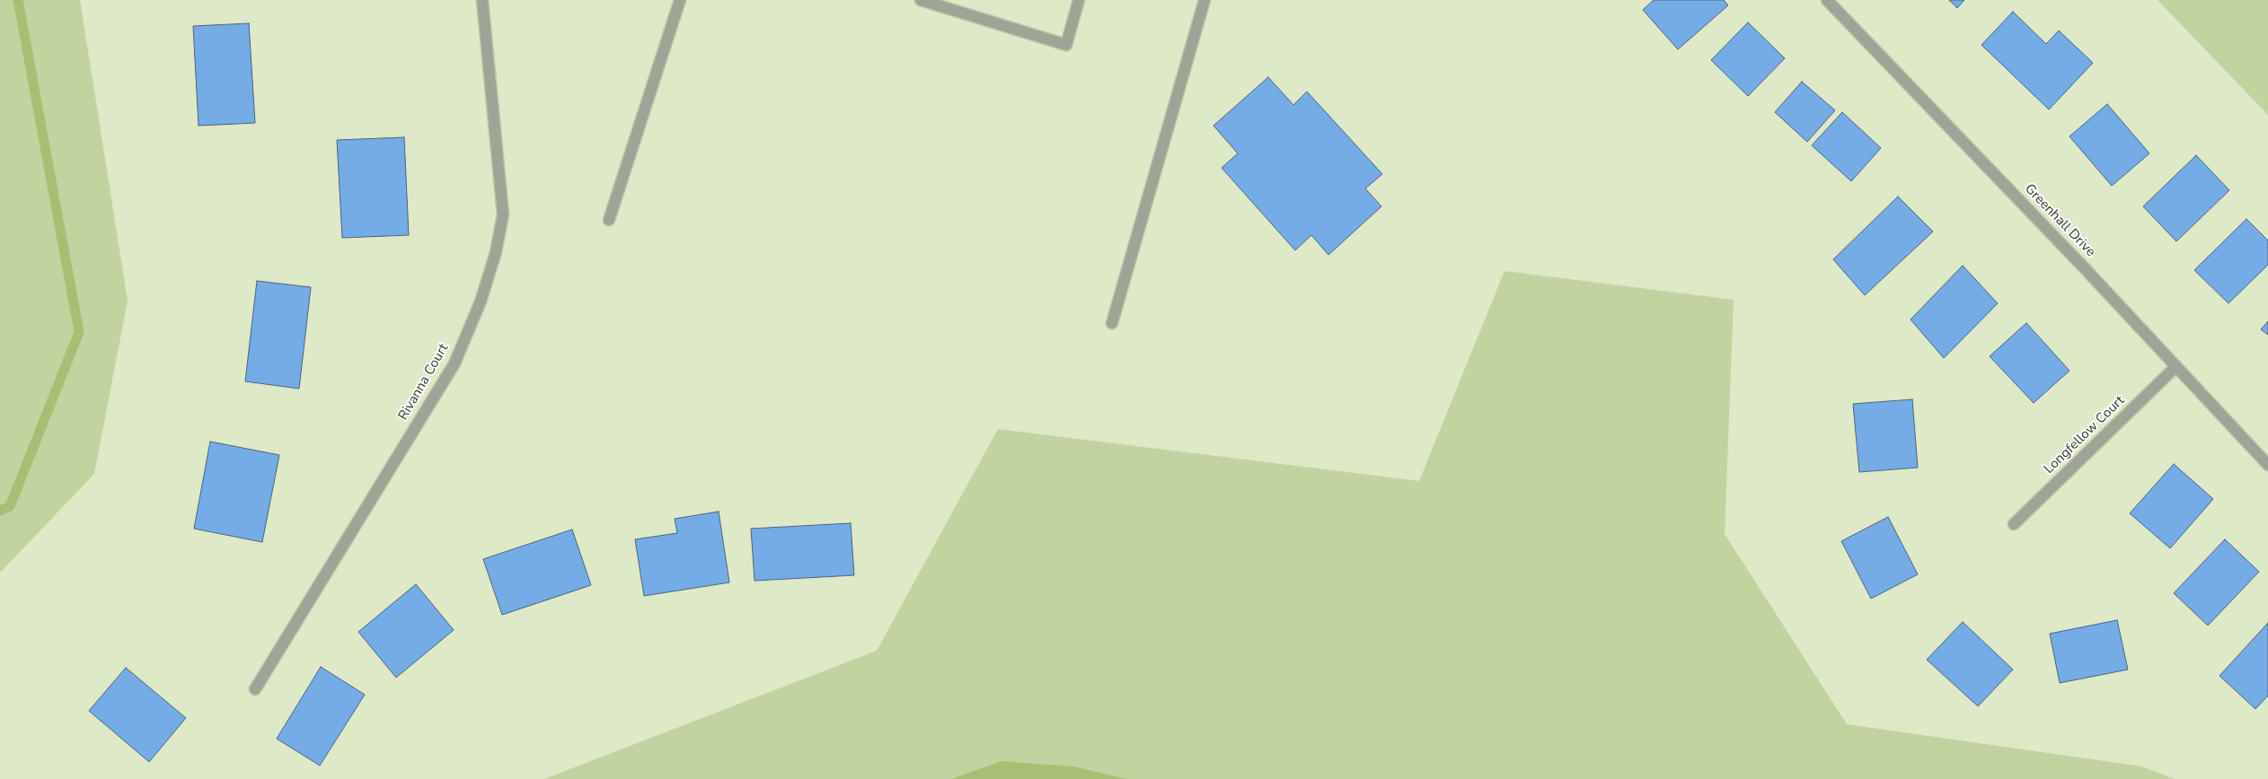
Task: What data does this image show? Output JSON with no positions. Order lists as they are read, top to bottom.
{
  "streets": {
    "street": ["Greenhall Drive", "Rivanna Court", "Longfellow Court"]
  },
  "crossings": [
    ["Greenhall Drive", "Longfellow Court"]
  ]
}
